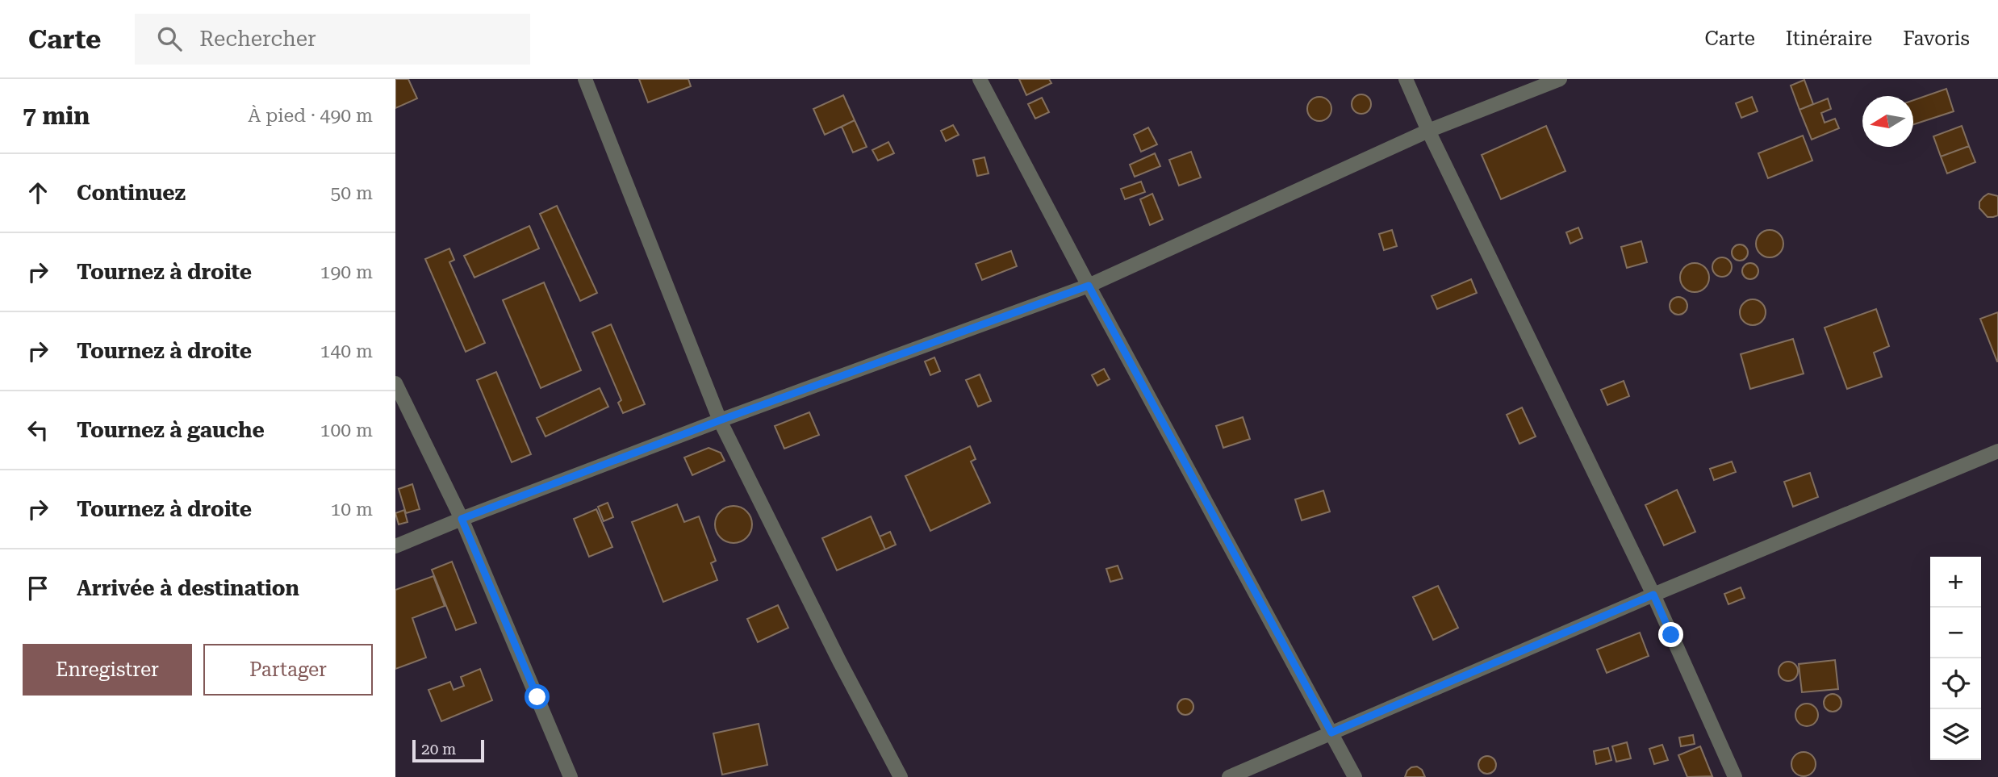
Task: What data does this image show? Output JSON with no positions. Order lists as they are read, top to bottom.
{
  "scale_bar": "20 m",
  "north": "left",
  "page": {
    "header": "Carte",
    "search": "Rechercher",
    "nav": ["Carte", "Itinéraire", "Favoris"],
    "heading": ["7 min", "À pied · 490 m"],
    "list": [
      ["Continuez", "50 m"],
      ["Tournez à droite", "190 m"],
      ["Tournez à droite", "140 m"],
      ["Tournez à gauche", "100 m"],
      ["Tournez à droite", "10 m"],
      "Arrivée à destination"
    ],
    "map_buttons": ["+", "−"],
    "buttons": ["Enregistrer", "Partager"],
    "scale": "20 m"
  }
}
